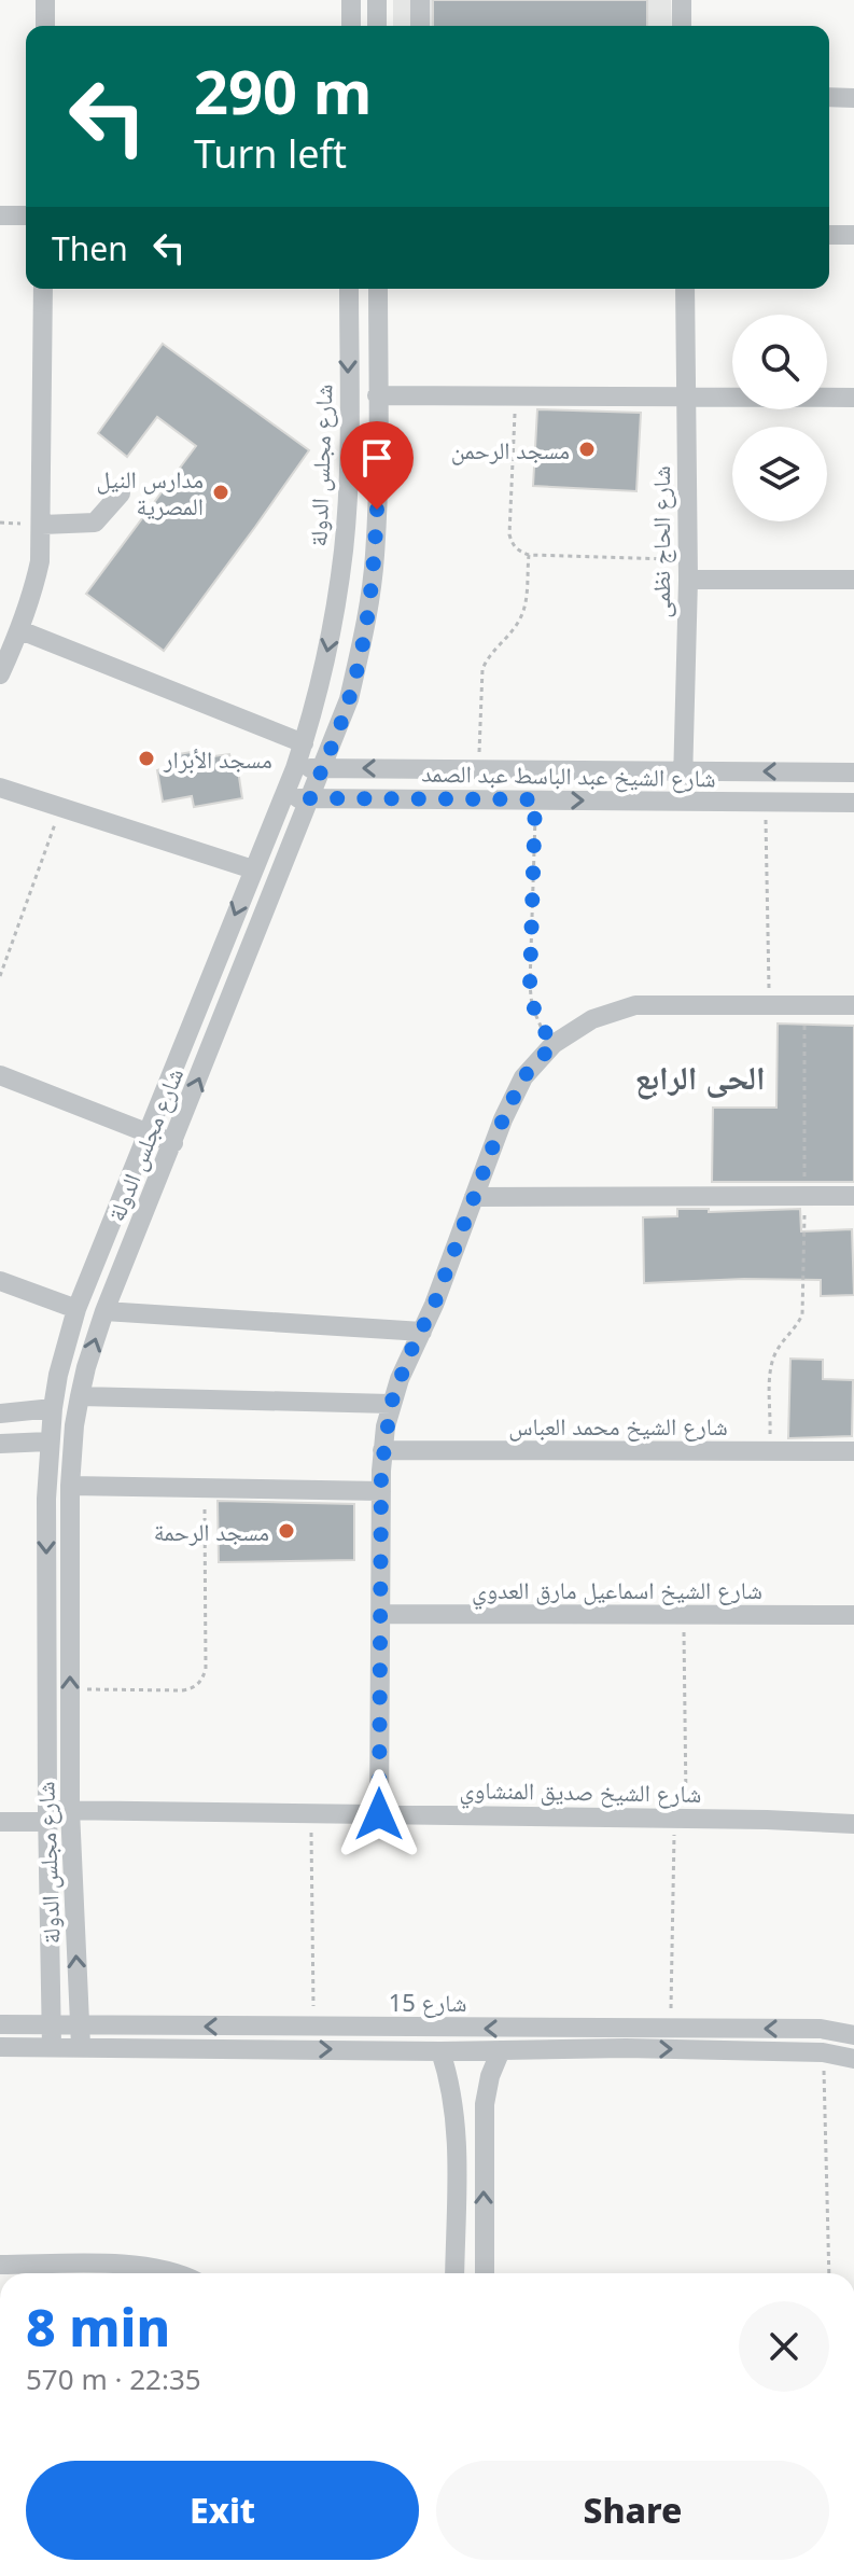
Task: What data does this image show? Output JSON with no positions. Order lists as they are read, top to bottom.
{
  "streets": {
    "street": [
      "شارع مجلس الدولة",
      "شارع الحاج نظمى",
      "شارع الشيخ عبد الباسط عبد الصمد",
      "شارع الشيخ محمد العباس",
      "شارع الشيخ اسماعيل مارق العدوي",
      "شارع الشيخ صديق المنشاوي",
      "شارع 15"
    ]
  },
  "crossings": [
    ["شارع مجلس الدولة", "شارع الشيخ عبد الباسط عبد الصمد"],
    ["شارع مجلس الدولة", "شارع الشيخ صديق المنشاوي"],
    ["شارع مجلس الدولة", "شارع 15"],
    ["شارع الحاج نظمى", "شارع الشيخ عبد الباسط عبد الصمد"]
  ],
  "districts": ["الحى الرابع"],
  "places": [
    "مسجد الرحمن",
    "مدارس النيل المصرية",
    "مسجد الأبرار",
    "مسجد الرحمة"
  ],
  "page": {
    "turn": ["290 m", "Turn left"],
    "then": "Then",
    "heading": ["8 min", "570 m · 22:35"],
    "buttons": ["Exit", "Share"]
  }
}
